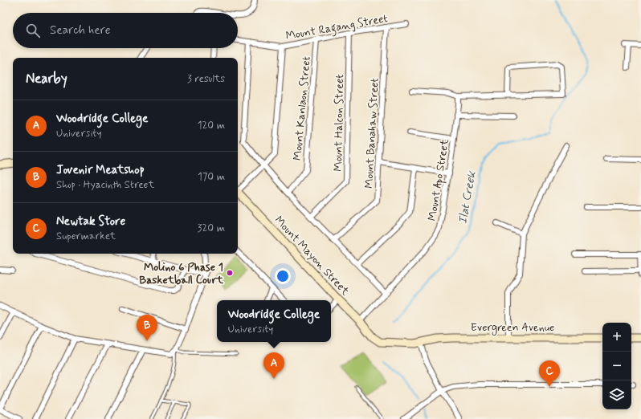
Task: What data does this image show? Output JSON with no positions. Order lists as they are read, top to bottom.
{
  "streets": {
    "street": [
      "Mount Ragang Street",
      "Mount Kanlaon Street",
      "Mount Halcon Street",
      "Mount Banahaw Street",
      "Mount Apo Street",
      "Mount Mayon Street",
      "Evergreen Avenue"
    ]
  },
  "crossings": [
    ["Mount Ragang Street", "Mount Kanlaon Street"],
    ["Mount Ragang Street", "Mount Halcon Street"],
    ["Mount Ragang Street", "Mount Banahaw Street"],
    ["Mount Apo Street", "Mount Mayon Street"],
    ["Mount Mayon Street", "Evergreen Avenue"]
  ],
  "water": ["Ilat Creek"],
  "places": ["Molino 6 Phase 1 Basketball Court"],
  "page": {
    "search": "Search here",
    "heading": ["Nearby", "3 results"],
    "list": [
      {
        "mark": "A",
        "name": "Woodridge College",
        "note": "University",
        "value": "120 m"
      },
      {
        "mark": "B",
        "name": "Jovenir Meatshop",
        "note": "Shop · Hyacinth Street",
        "value": "170 m"
      },
      {
        "mark": "C",
        "name": "Newtak Store",
        "note": "Supermarket",
        "value": "320 m"
      }
    ],
    "popup": ["Woodridge College", "University"],
    "pins": ["B", "A", "C"],
    "map_buttons": ["+", "−"]
  }
}
